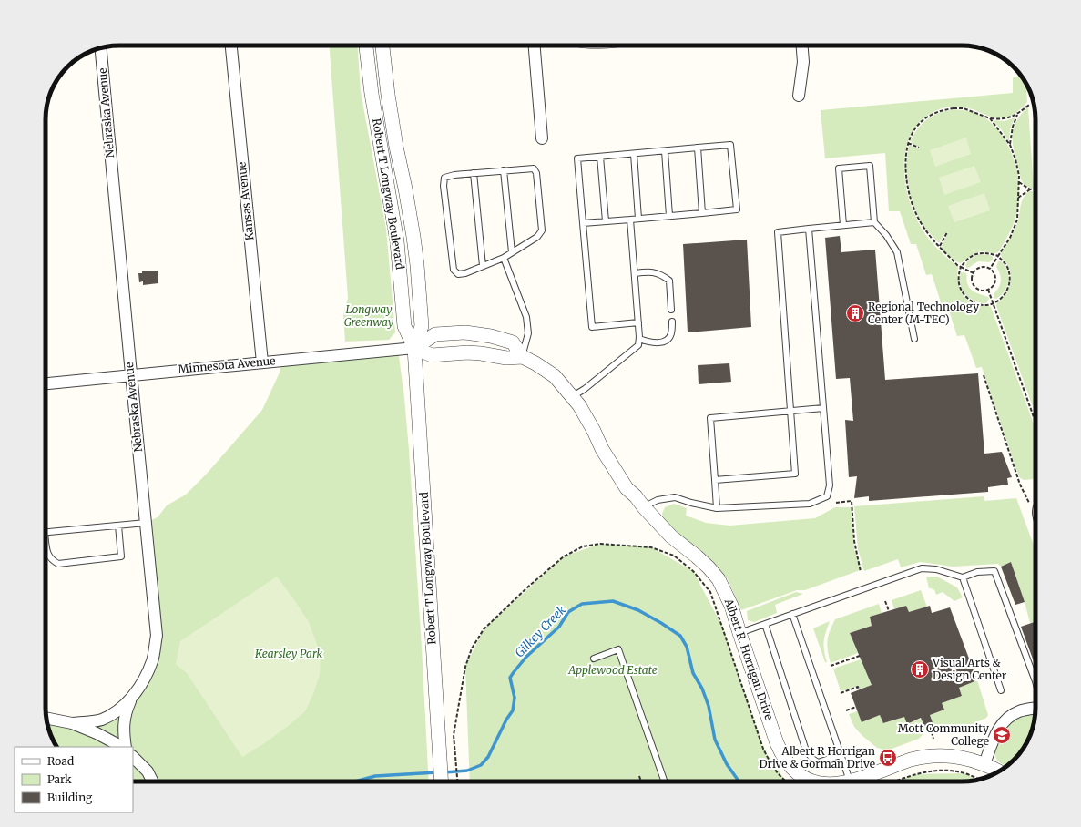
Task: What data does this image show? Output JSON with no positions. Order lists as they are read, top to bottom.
{
  "streets": {
    "street": [
      "Nebraska Avenue",
      "Robert T Longway Boulevard",
      "Kansas Avenue",
      "Minnesota Avenue",
      "Albert R. Horrigan Drive"
    ]
  },
  "crossings": [
    ["Nebraska Avenue", "Minnesota Avenue"],
    ["Robert T Longway Boulevard", "Minnesota Avenue"],
    ["Robert T Longway Boulevard", "Albert R. Horrigan Drive"],
    ["Kansas Avenue", "Minnesota Avenue"],
    ["Minnesota Avenue", "Albert R. Horrigan Drive"]
  ],
  "water": ["Gilkey Creek"],
  "parks": ["Longway Greenway", "Kearsley Park", "Applewood Estate"],
  "places": {
    "building": ["Regional Technology Center (M-TEC)", "Visual Arts & Design Center"],
    "school or university": ["Mott Community College"],
    "bus stop": ["Albert R Horrigan Drive & Gorman Drive"]
  },
  "legend": ["Road", "Park", "Building"]
}
